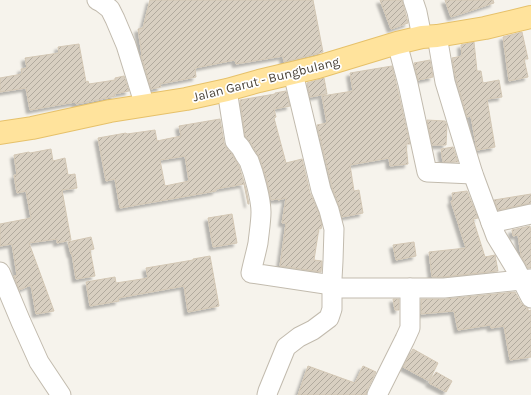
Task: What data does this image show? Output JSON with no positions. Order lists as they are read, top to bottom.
{
  "streets": {
    "main road": ["Jalan Garut - Bungbulang"]
  }
}
